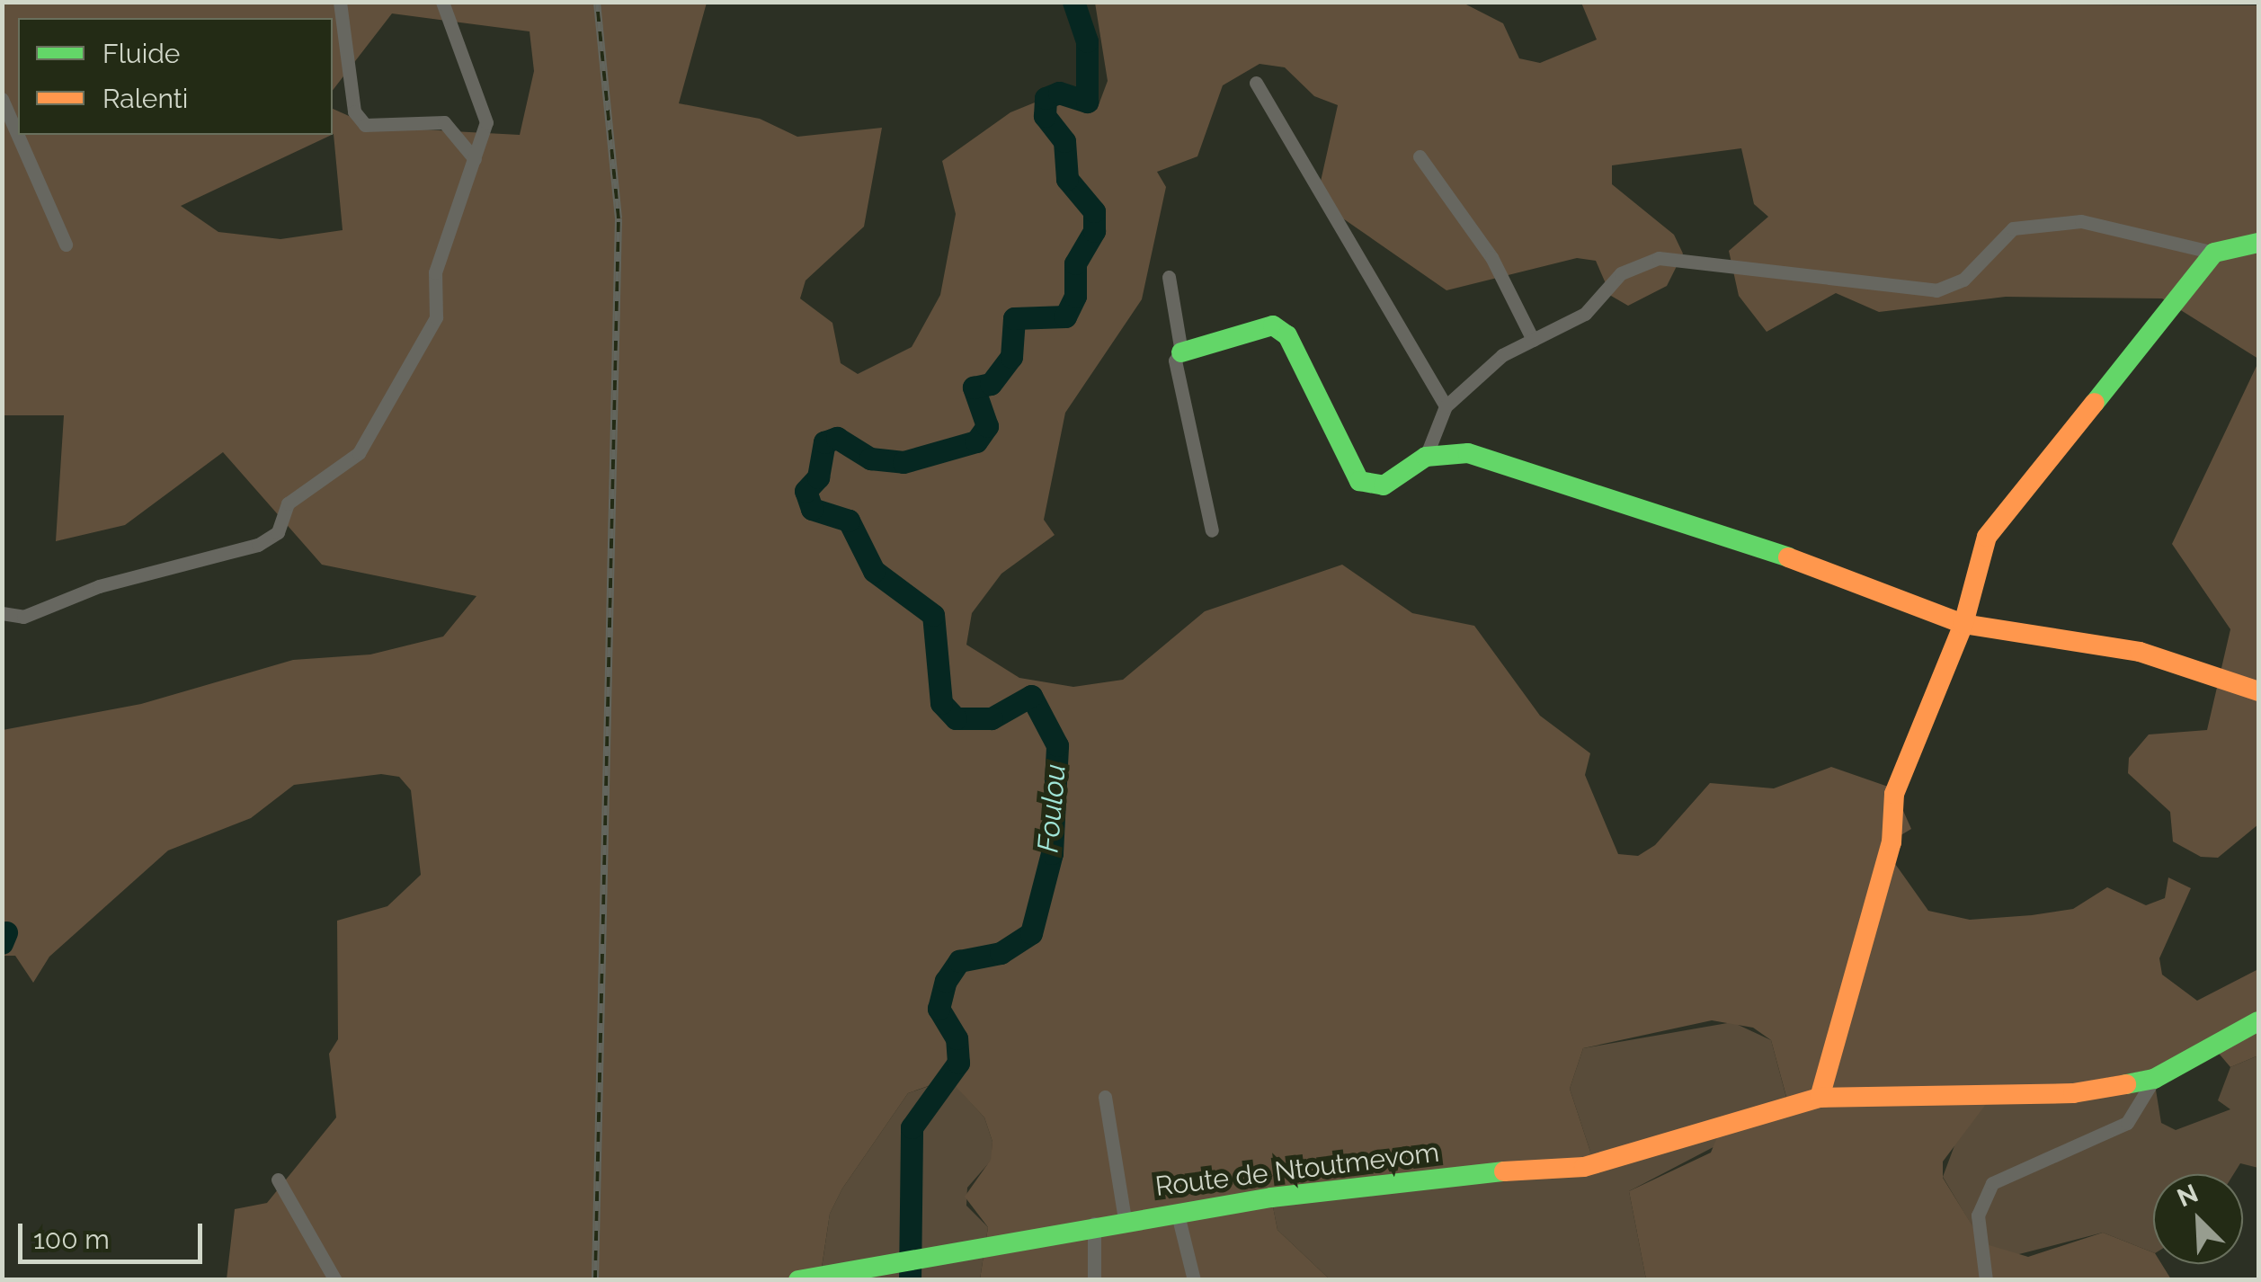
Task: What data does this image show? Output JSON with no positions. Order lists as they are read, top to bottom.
{
  "streets": {
    "street": ["Route de Ntoutmevom"]
  },
  "water": ["Foulou"],
  "legend": ["Fluide", "Ralenti"],
  "scale_bar": "100 m",
  "north": "top left"
}
